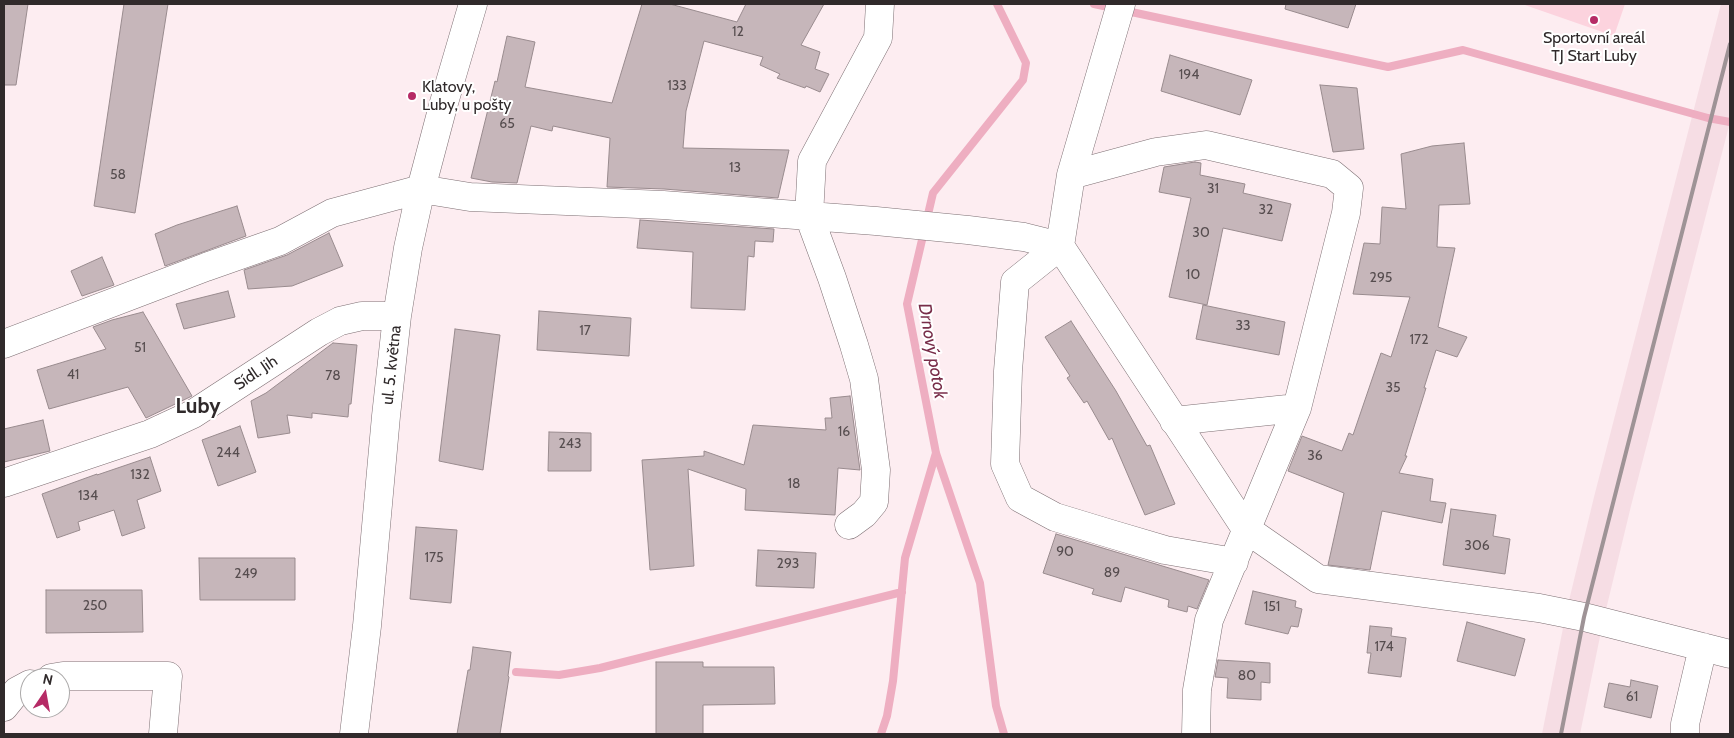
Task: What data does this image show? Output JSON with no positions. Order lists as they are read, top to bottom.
{
  "streets": {
    "street": ["ul. 5. května", "Sídl. Jih"]
  },
  "crossings": [
    ["ul. 5. května", "Sídl. Jih"]
  ],
  "districts": ["Luby"],
  "water": ["Drnový potok"],
  "places": ["Sportovní areál TJ Start Luby", "Klatovy, Luby, u pošty"],
  "house_numbers": [
    "12",
    "194",
    "133",
    "65",
    "13",
    "58",
    "31",
    "32",
    "30",
    "10",
    "295",
    "33",
    "17",
    "172",
    "51",
    "41",
    "78",
    "35",
    "16",
    "243",
    "244",
    "36",
    "132",
    "18",
    "134",
    "306",
    "90",
    "175",
    "293",
    "89",
    "249",
    "250",
    "151",
    "174",
    "80",
    "61"
  ],
  "north": "top"
}
